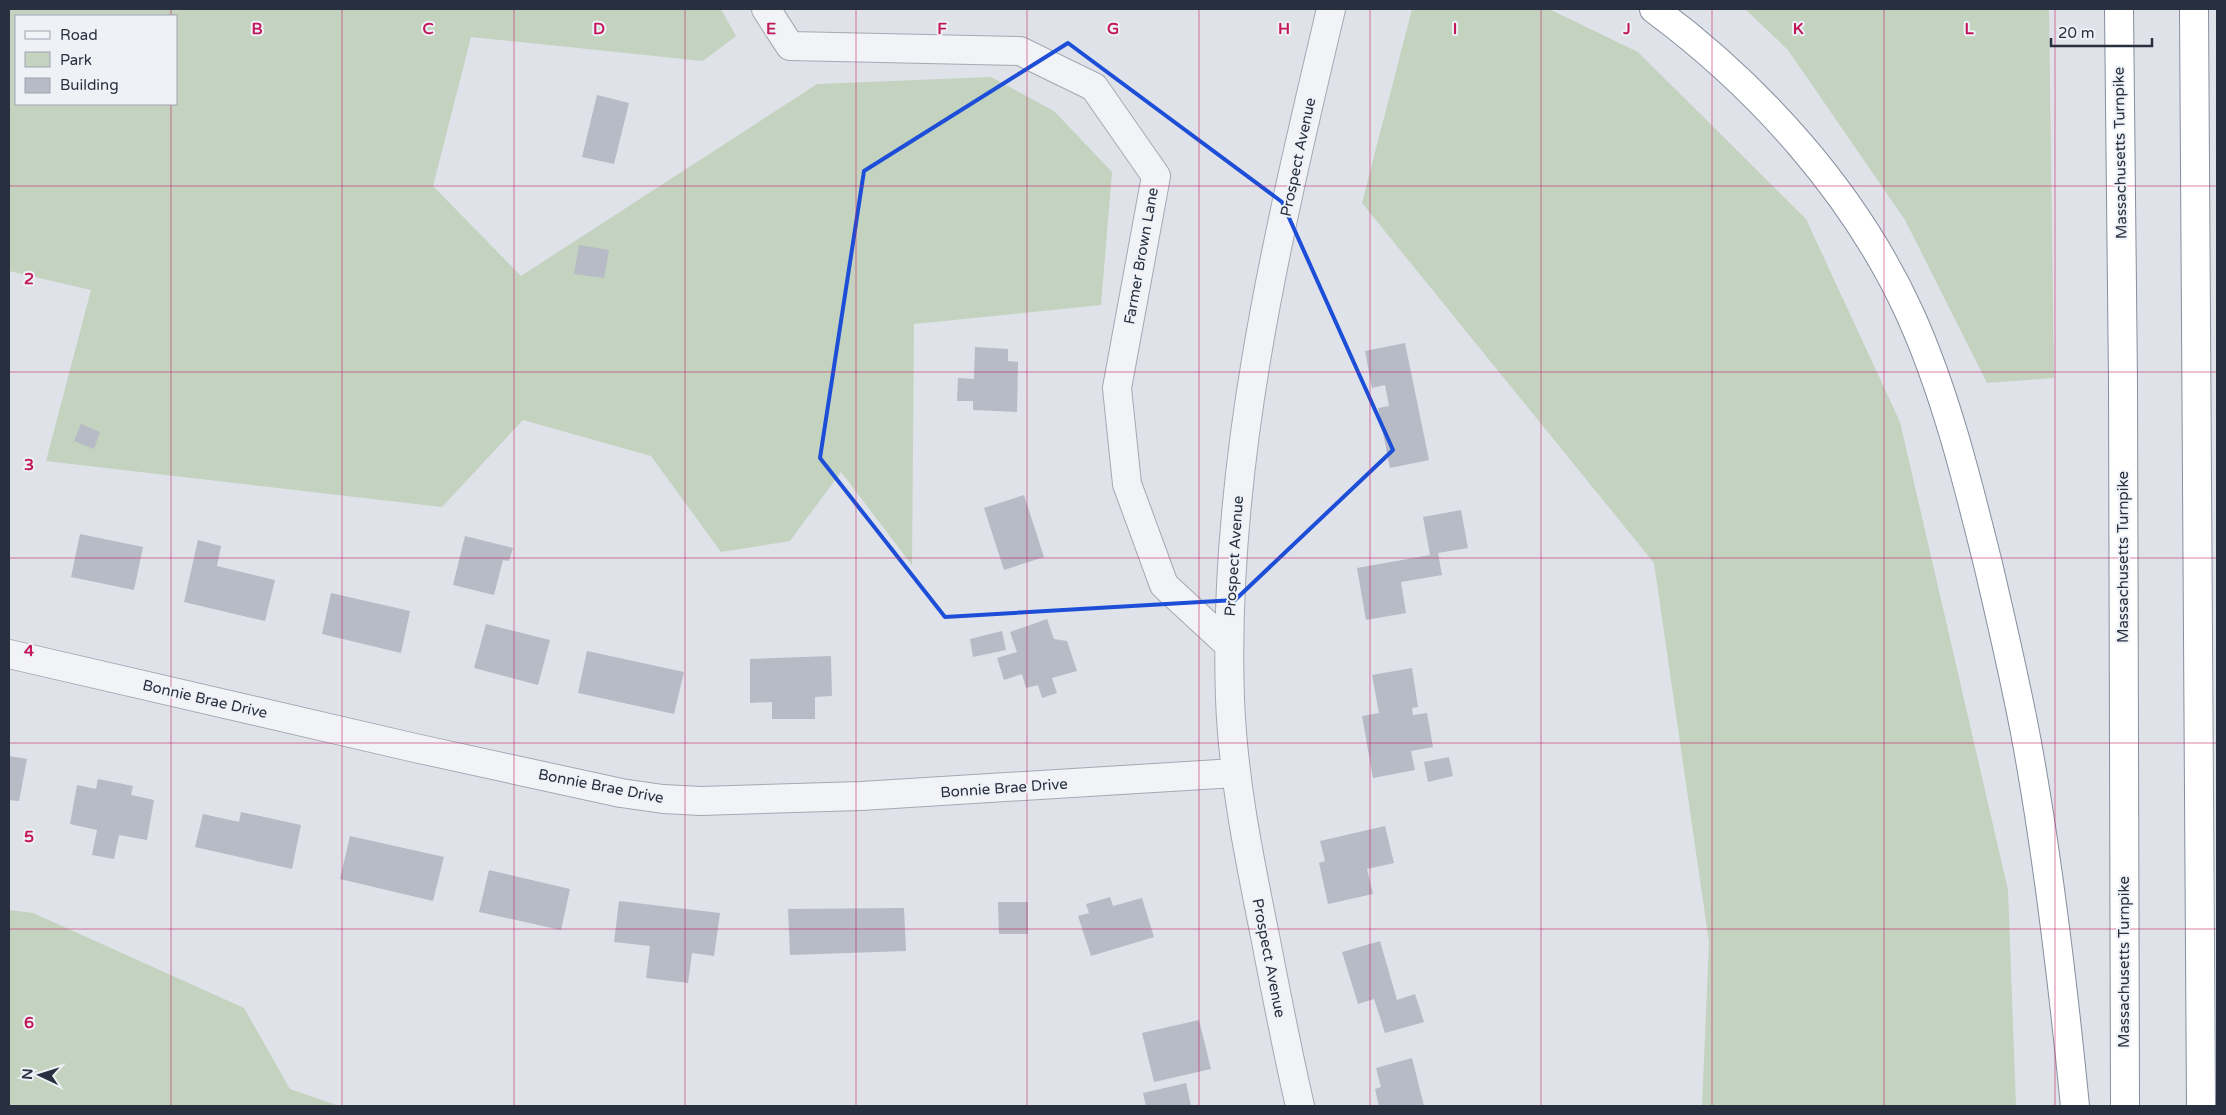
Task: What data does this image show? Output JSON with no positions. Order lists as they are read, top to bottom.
{
  "streets": {
    "highway": ["Massachusetts Turnpike"],
    "street": ["Prospect Avenue", "Farmer Brown Lane", "Bonnie Brae Drive"]
  },
  "crossings": [
    ["Prospect Avenue", "Farmer Brown Lane"],
    ["Prospect Avenue", "Bonnie Brae Drive"]
  ],
  "legend": ["Road", "Park", "Building"],
  "scale_bar": "20 m",
  "north": "left",
  "grid": {
    "columns": [
      "B",
      "C",
      "D",
      "E",
      "F",
      "G",
      "H",
      "I",
      "J",
      "K",
      "L"
    ],
    "rows": [
      "2",
      "3",
      "4",
      "5",
      "6"
    ]
  }
}
